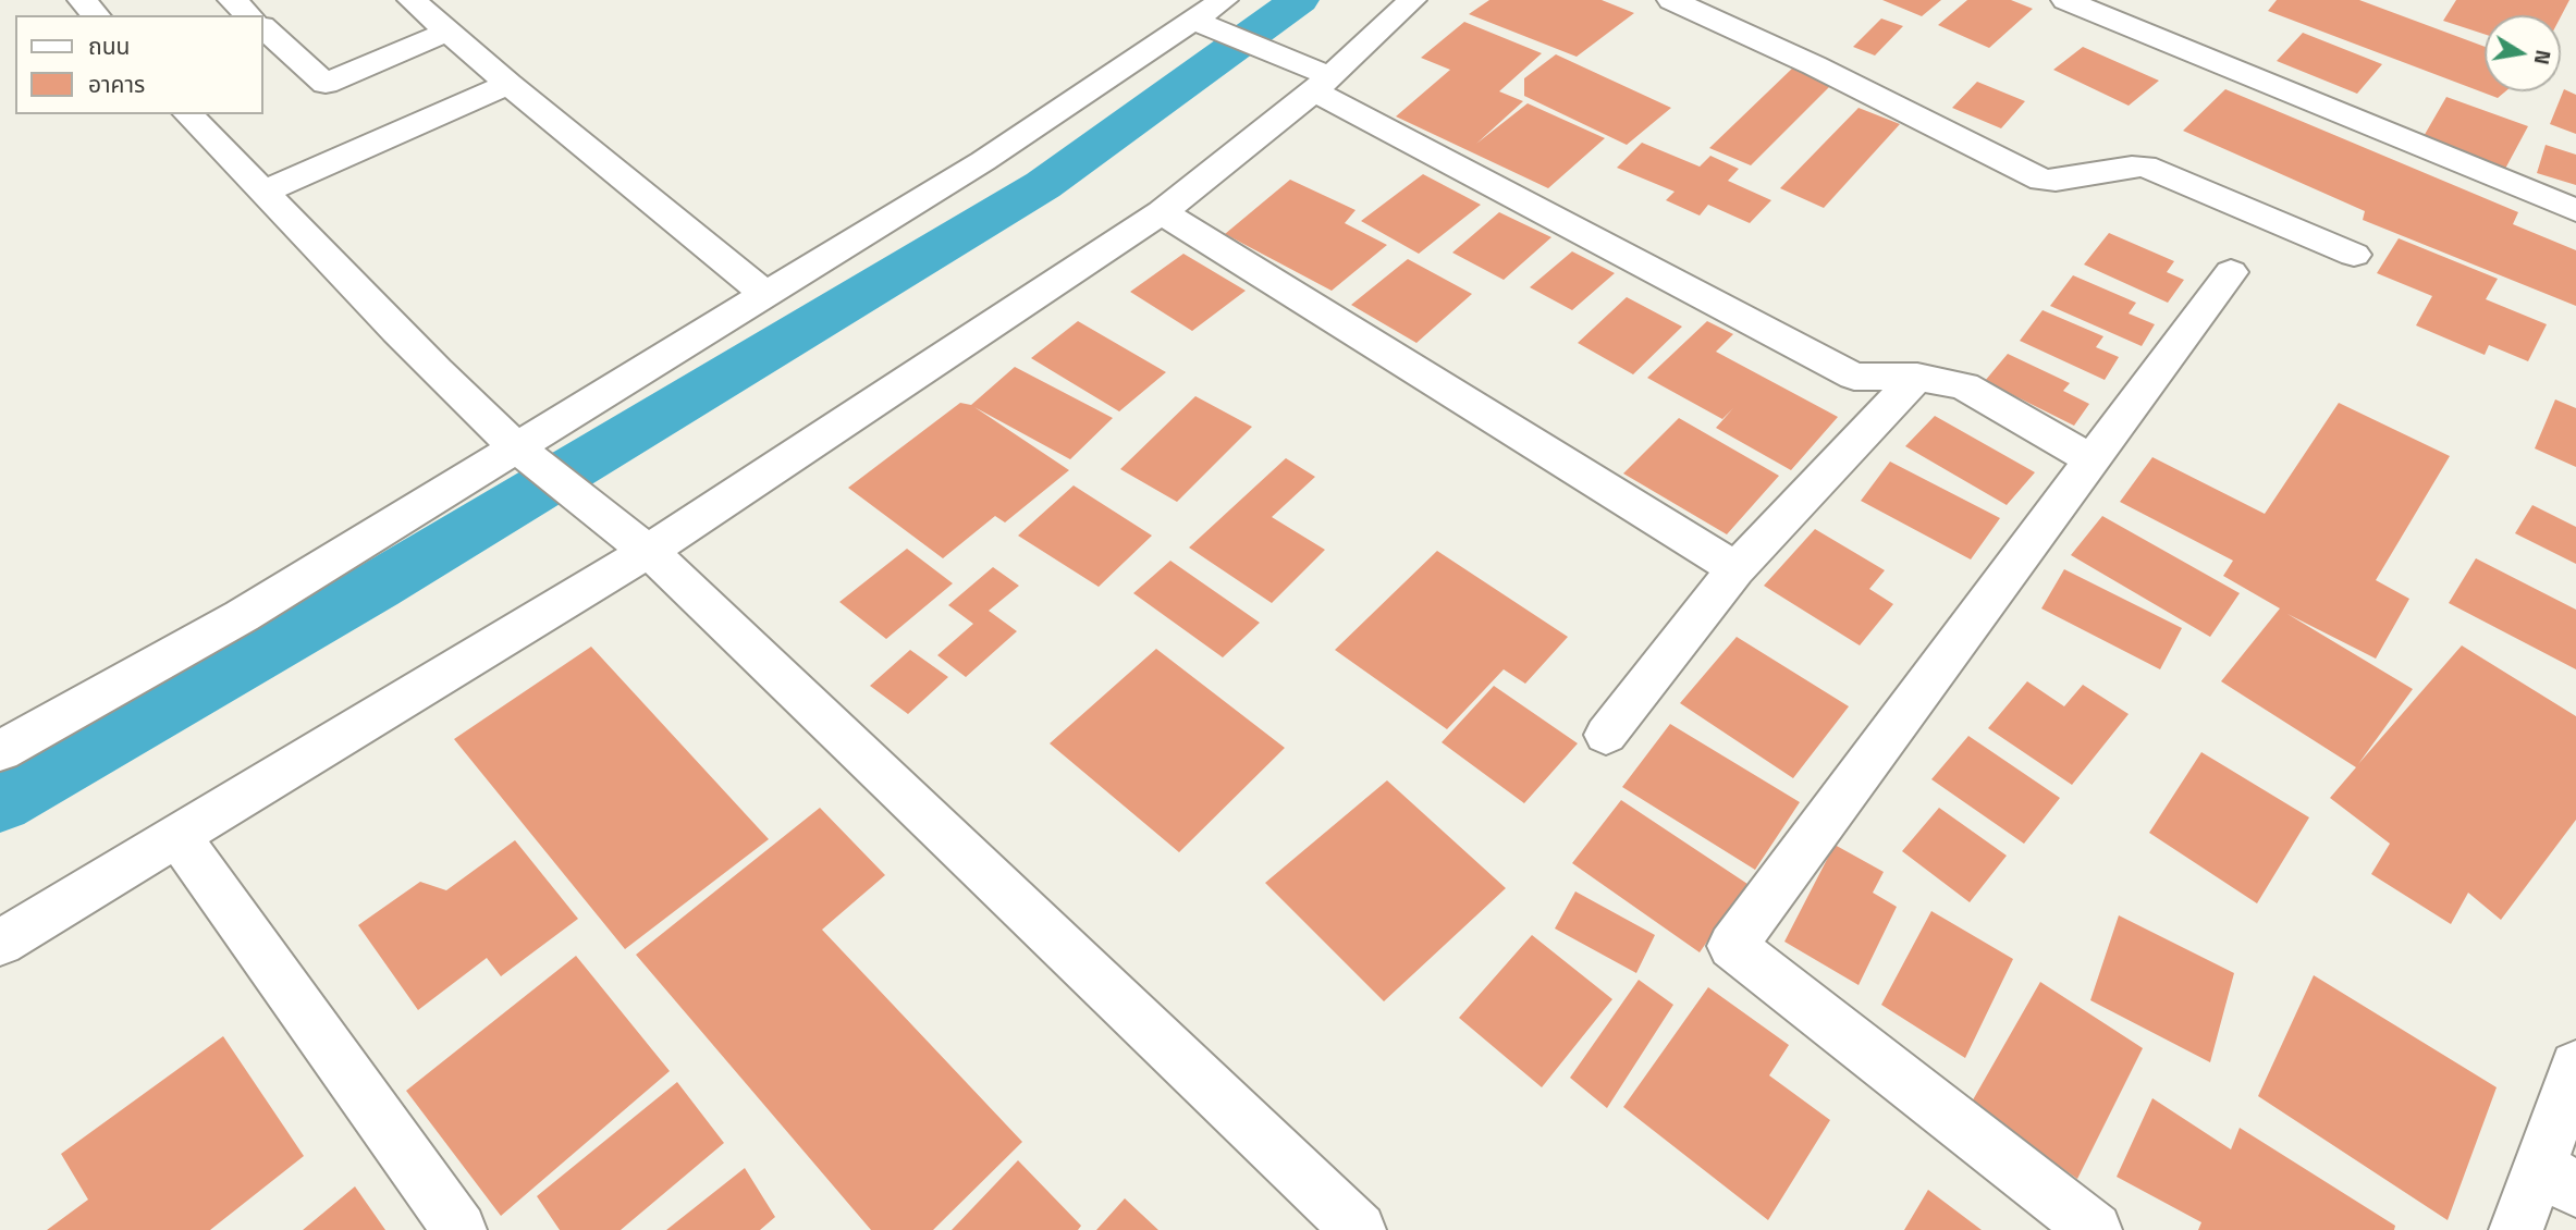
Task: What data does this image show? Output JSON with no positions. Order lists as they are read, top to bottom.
{
  "legend": ["ถนน", "อาคาร"],
  "north": "right"
}
